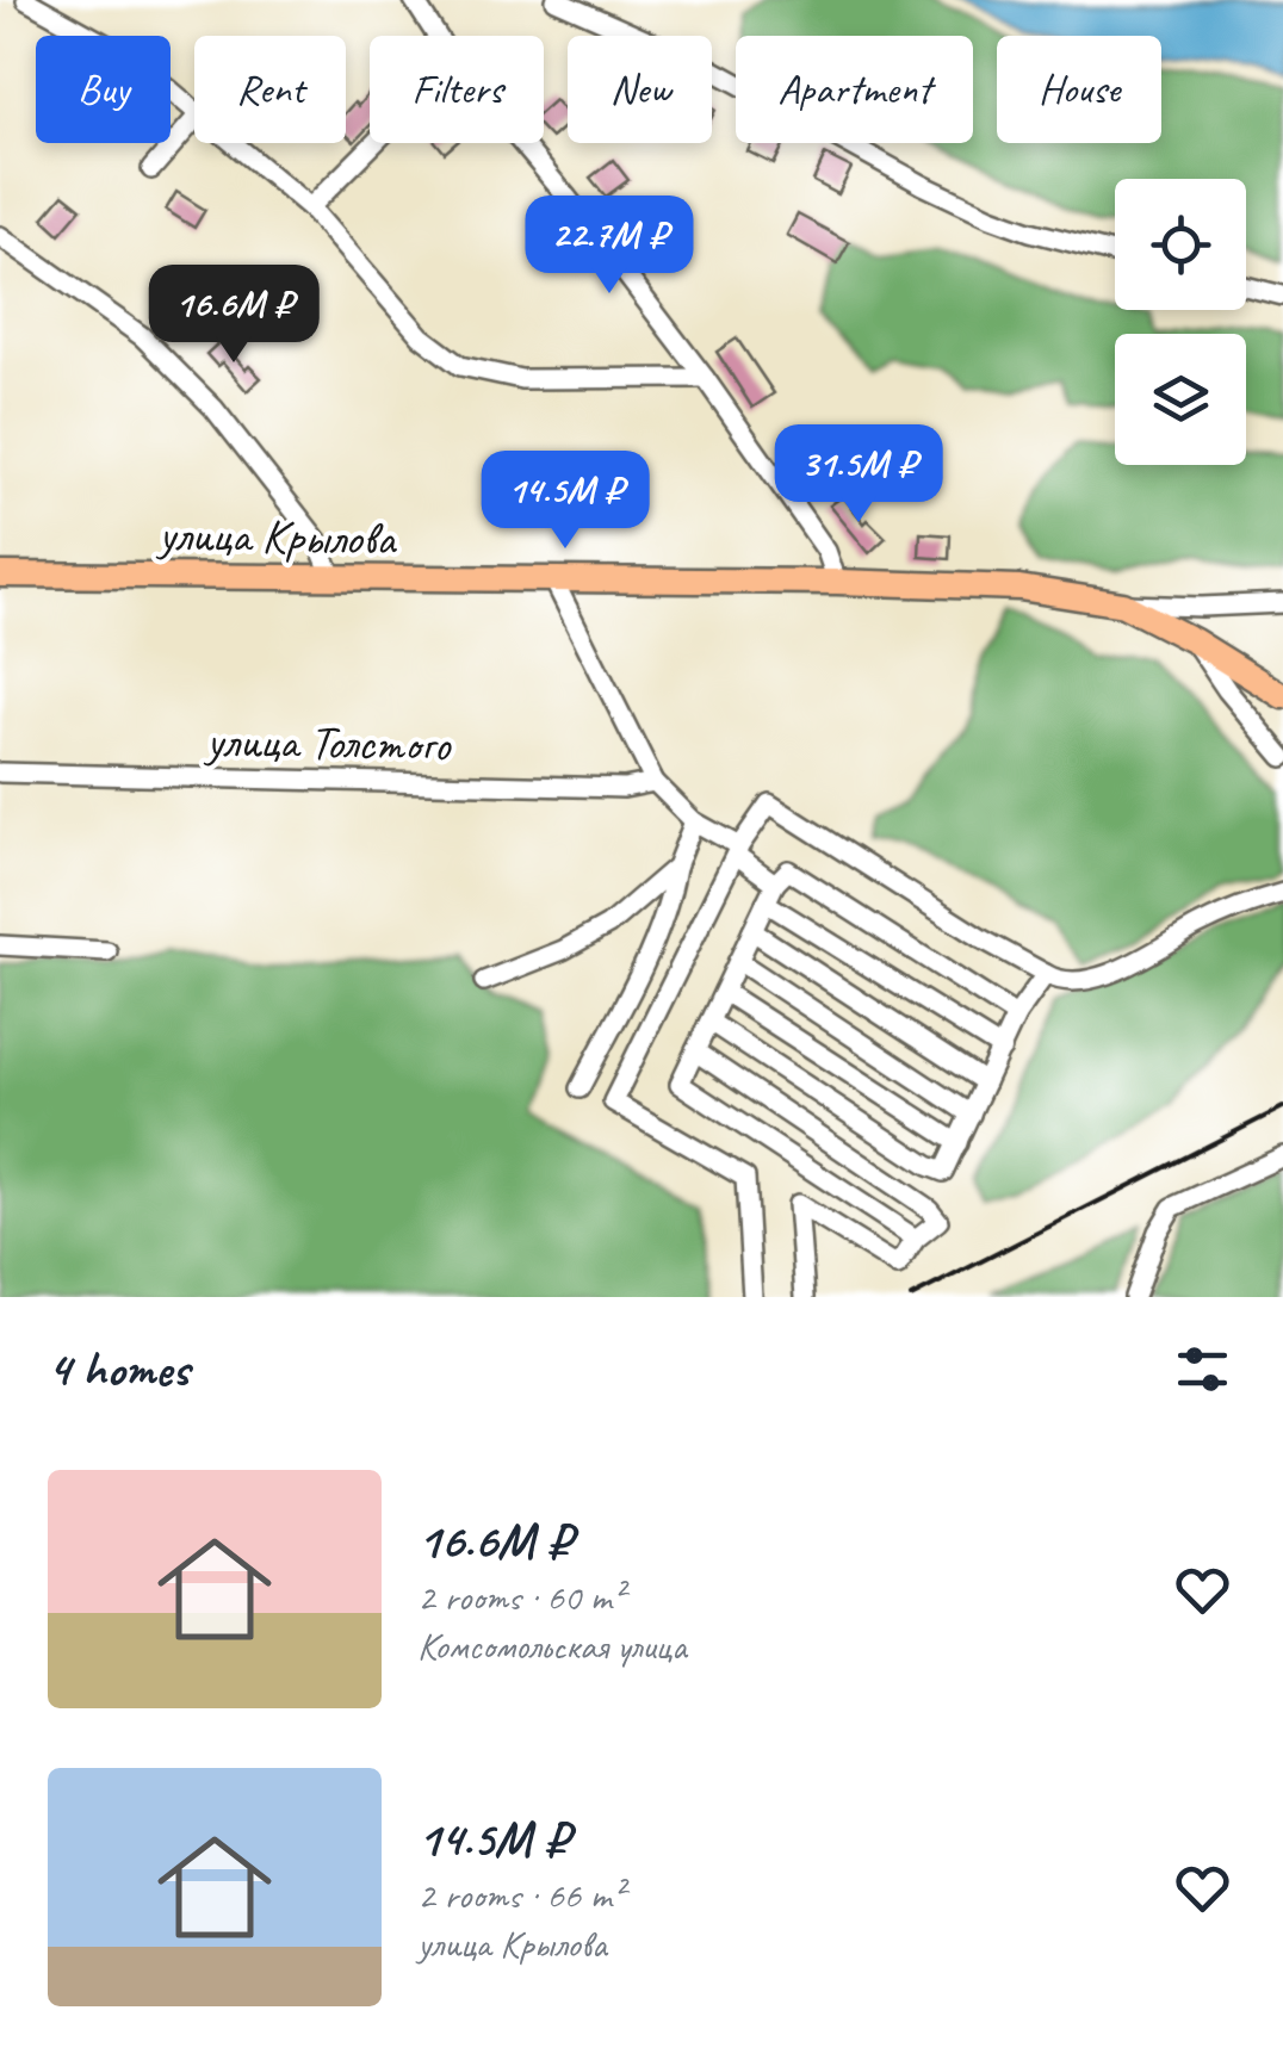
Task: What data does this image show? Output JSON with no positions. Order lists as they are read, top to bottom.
{
  "streets": {
    "main road": ["улица Крылова"],
    "street": ["улица Толстого"]
  },
  "page": {
    "chip": [
      "Buy",
      "Rent",
      "Filters",
      "New",
      "Apartment",
      "House"
    ],
    "price": [
      "22.7M ₽",
      "16.6M ₽",
      "31.5M ₽",
      "14.5M ₽"
    ],
    "heading": "4 homes",
    "list": [
      {
        "name": "16.6M ₽",
        "note": "2 rooms · 60 m² · Комсомольская улица"
      },
      {
        "name": "14.5M ₽",
        "note": "2 rooms · 66 m² · улица Крылова"
      }
    ]
  }
}
